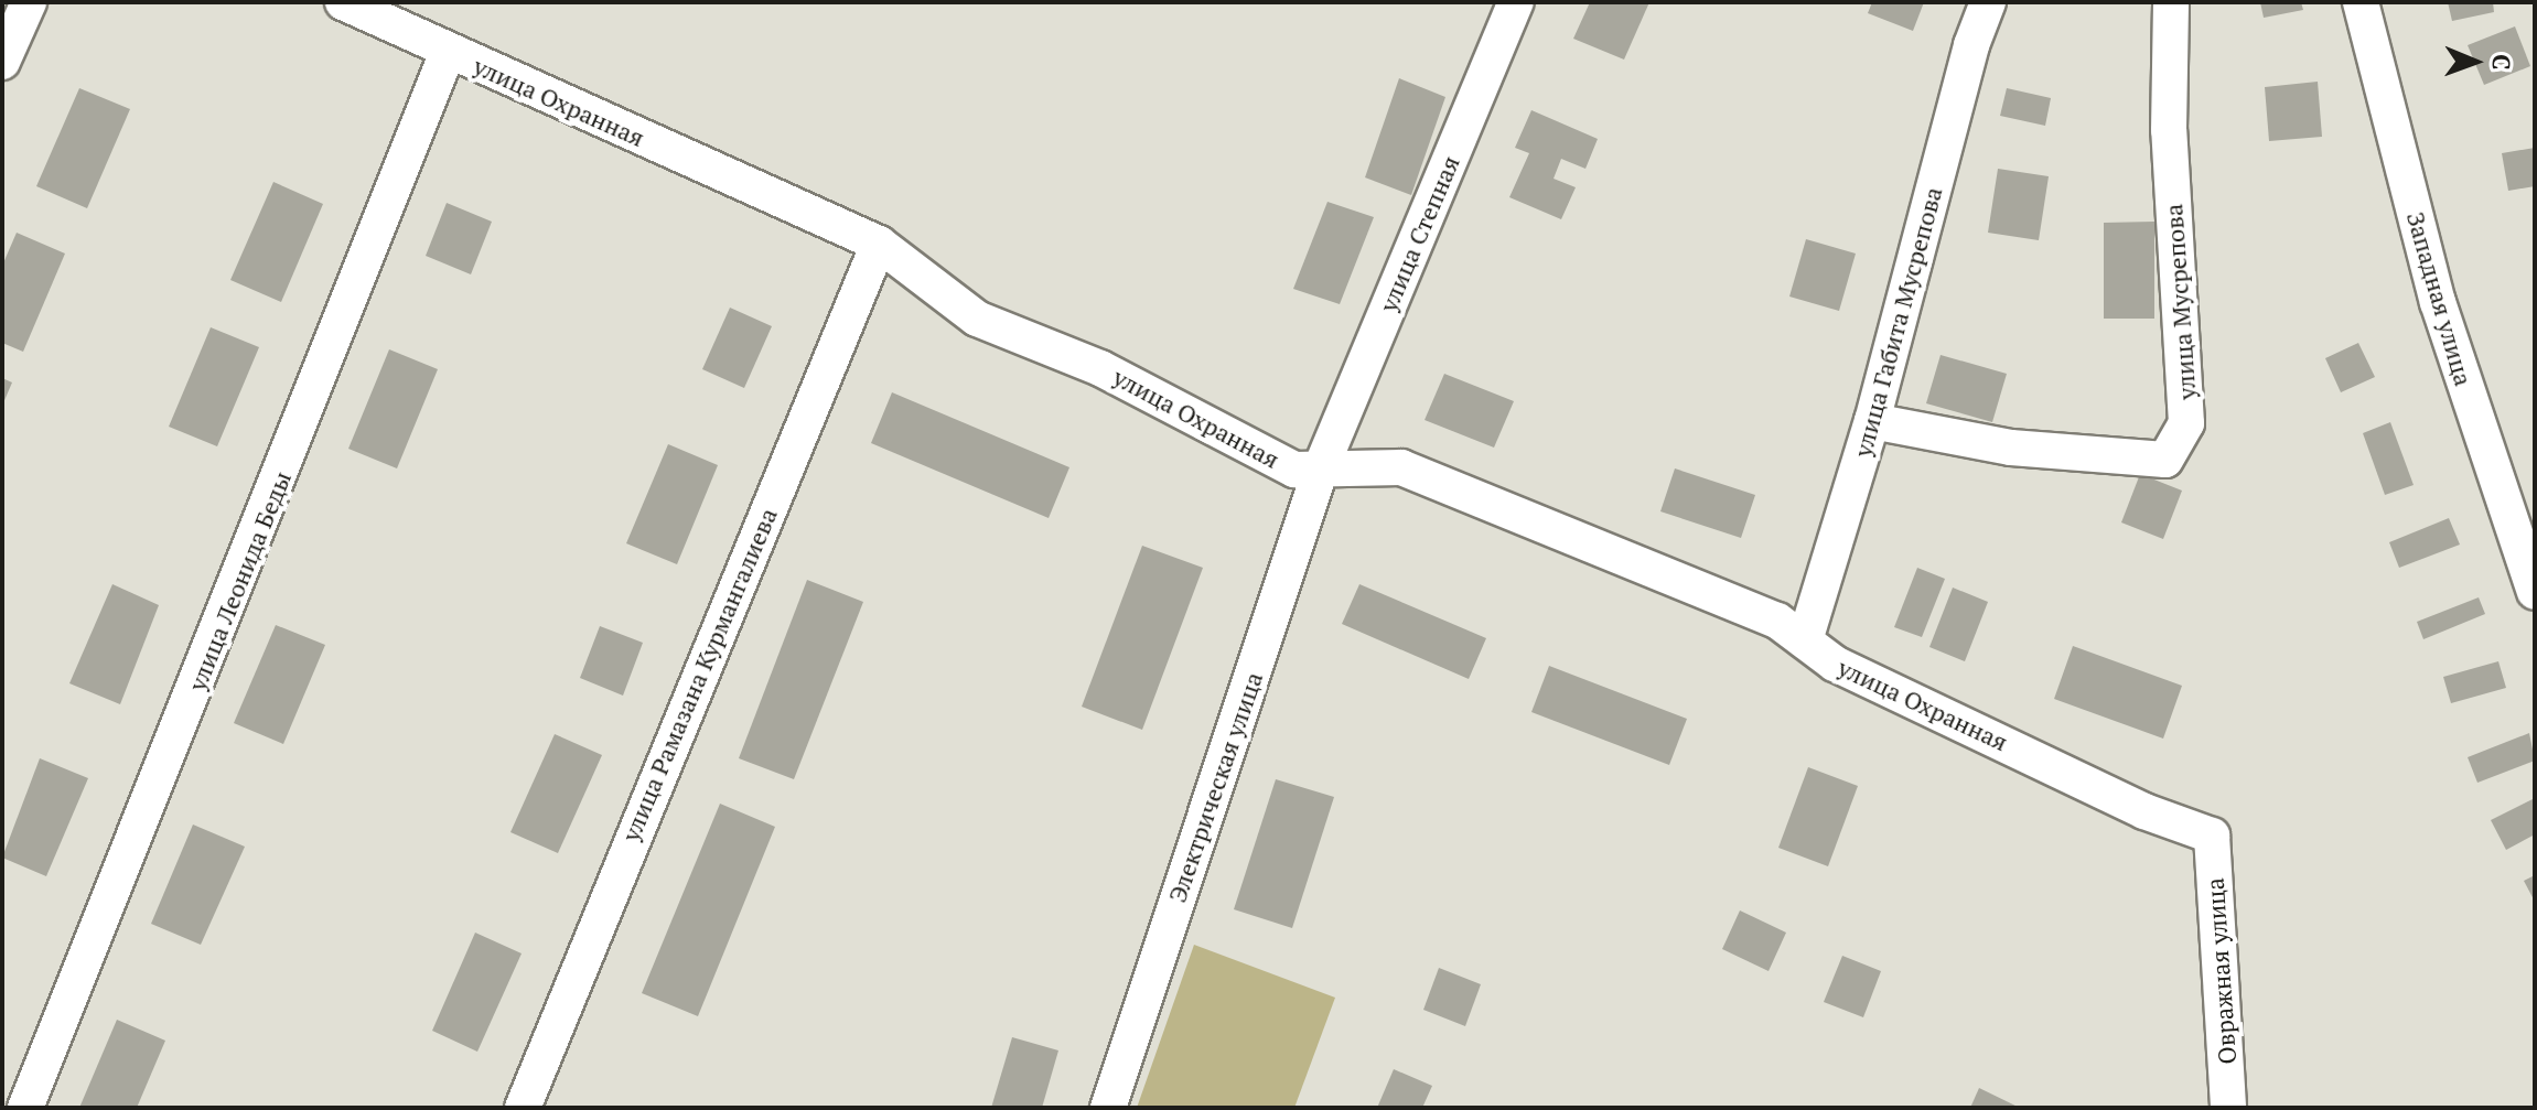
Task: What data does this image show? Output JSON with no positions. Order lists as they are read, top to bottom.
{
  "streets": {
    "street": [
      "улица Охранная",
      "улица Степная",
      "Западная улица",
      "улица Мусрепова",
      "улица Габита Мусрепова",
      "улица Леонида Беды",
      "улица Рамазана Курмангалиева",
      "Электрическая улица",
      "Овражная улица"
    ]
  },
  "crossings": [
    ["улица Охранная", "улица Степная"],
    ["улица Охранная", "улица Габита Мусрепова"],
    ["улица Охранная", "улица Леонида Беды"],
    ["улица Охранная", "улица Рамазана Курмангалиева"],
    ["улица Охранная", "Электрическая улица"],
    ["улица Охранная", "Овражная улица"],
    ["улица Степная", "Электрическая улица"],
    ["улица Мусрепова", "улица Габита Мусрепова"]
  ],
  "north": "right"
}
